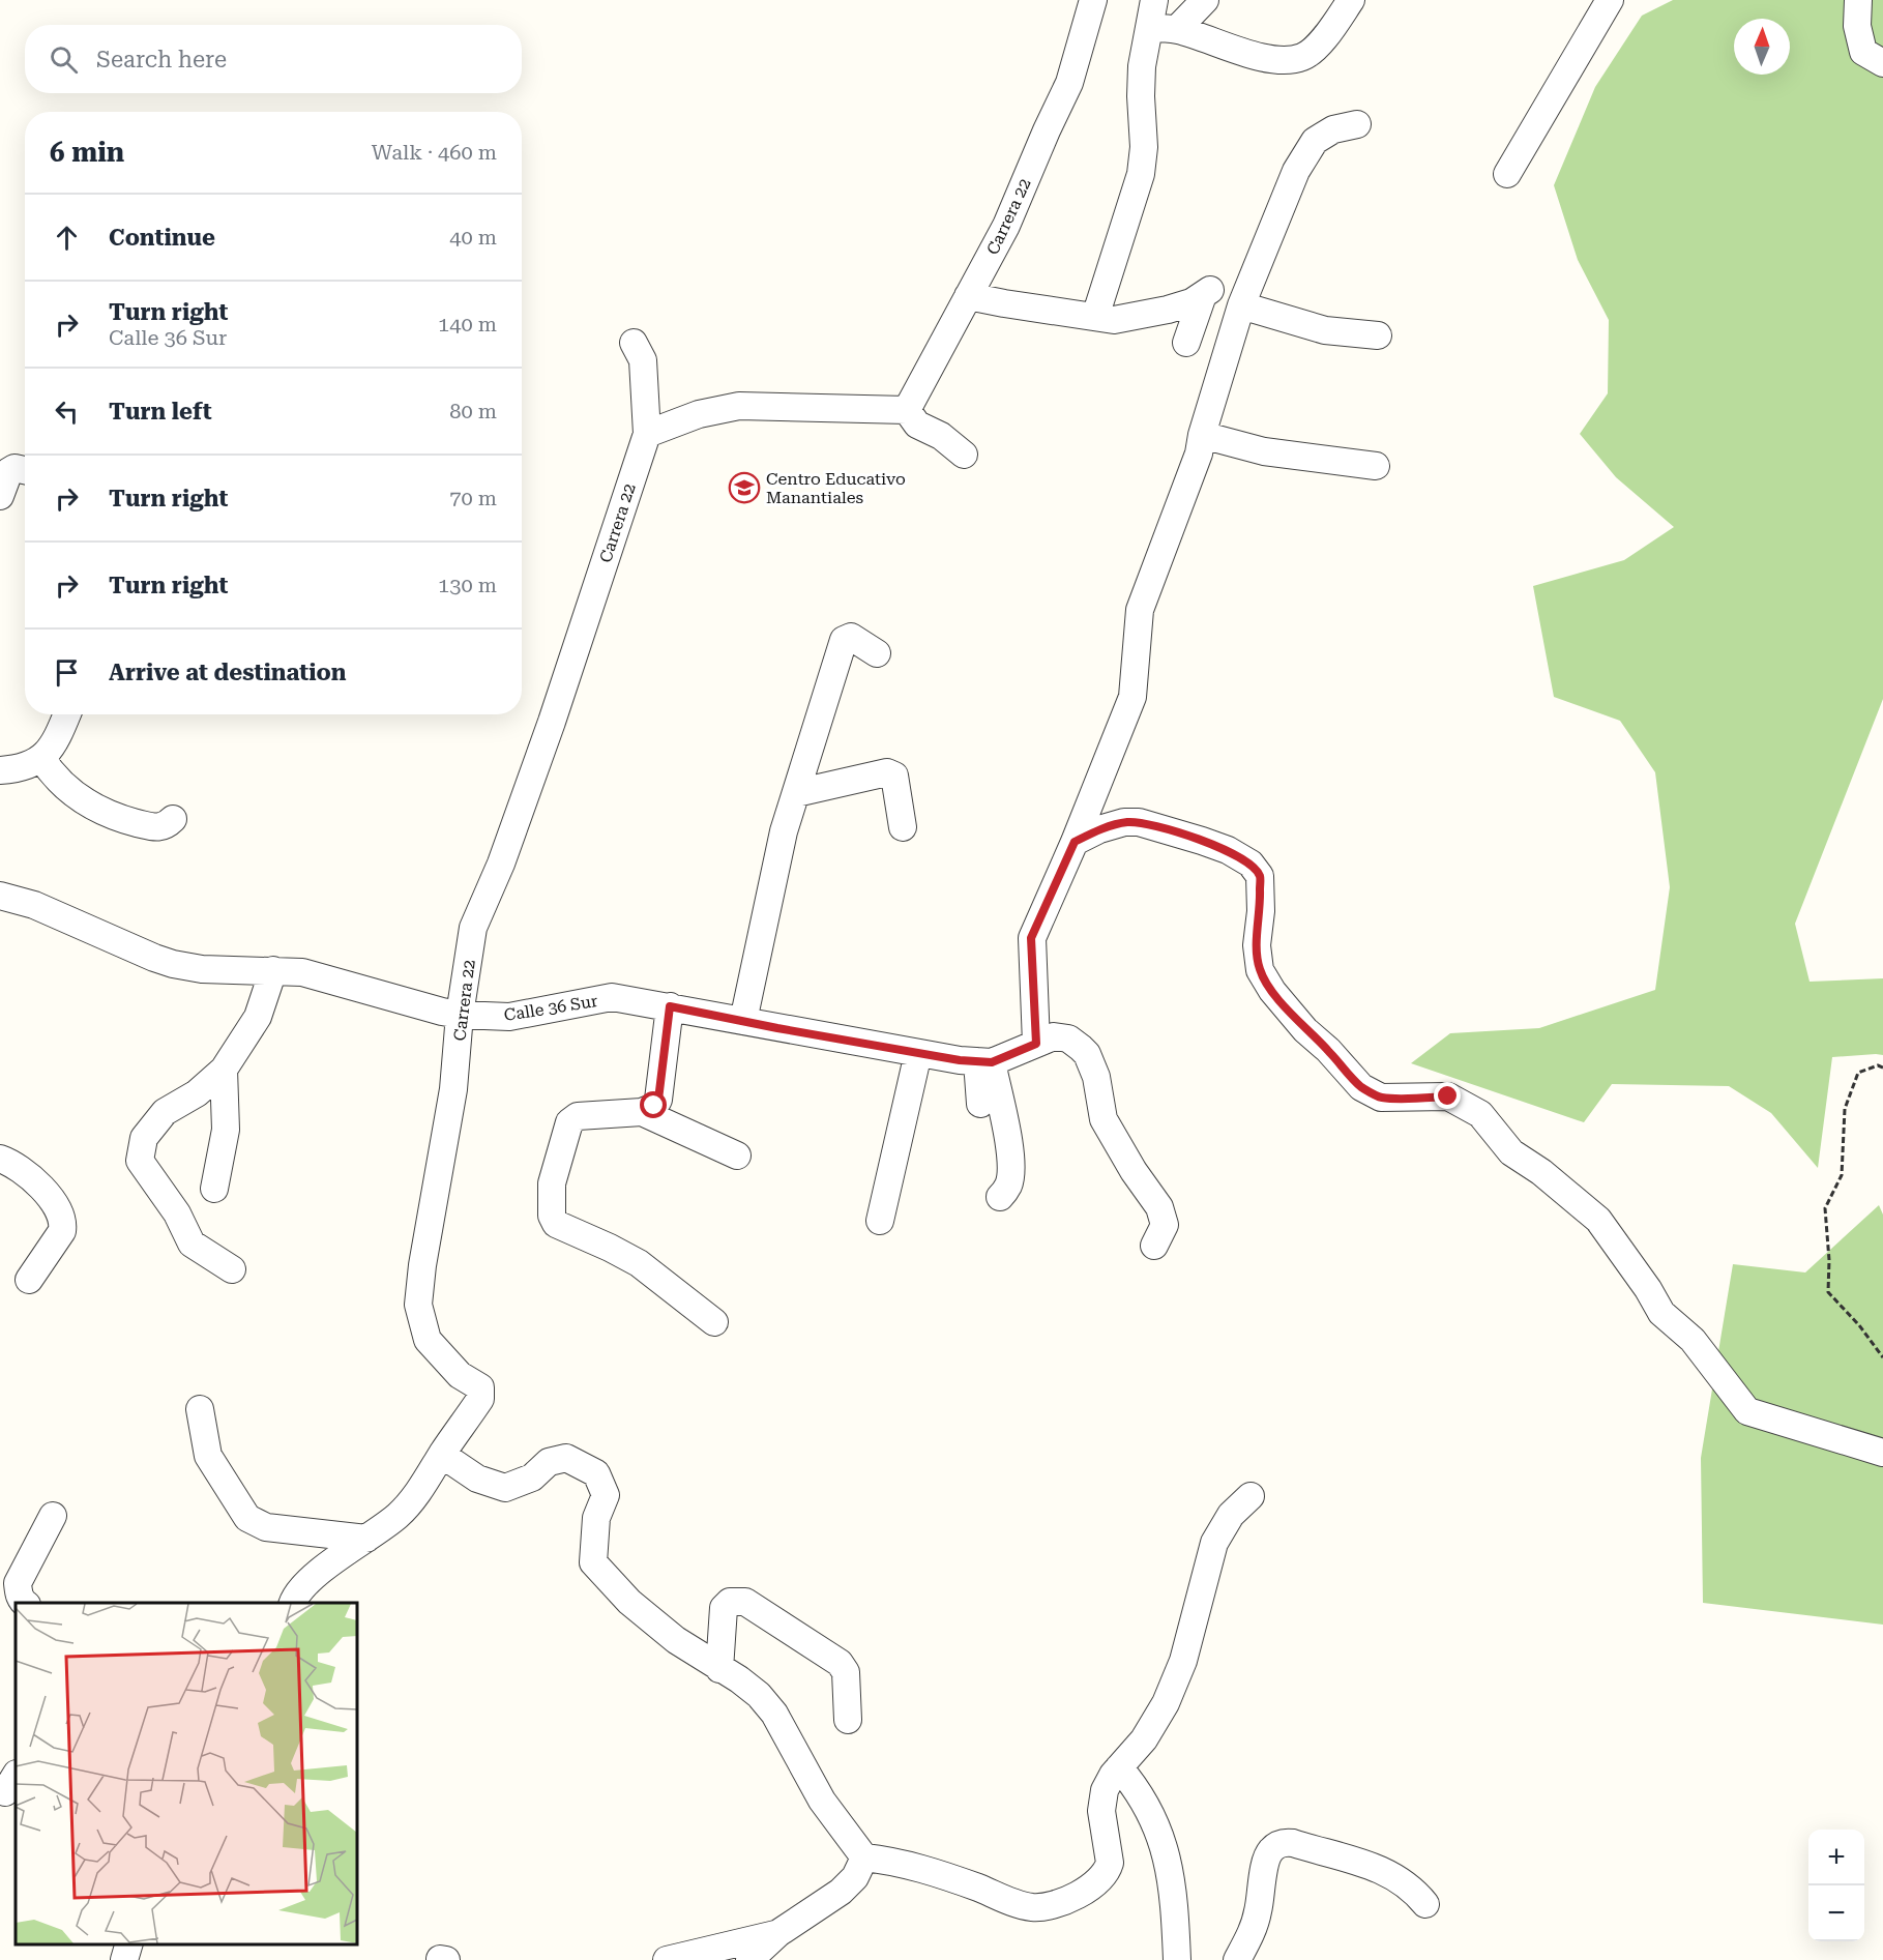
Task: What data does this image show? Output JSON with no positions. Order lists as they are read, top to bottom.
{
  "streets": {
    "street": ["Carrera 22", "Calle 36 Sur"]
  },
  "crossings": [
    ["Carrera 22", "Calle 36 Sur"]
  ],
  "places": {
    "school or university": ["Centro Educativo Manantiales"]
  },
  "north": "top",
  "page": {
    "search": "Search here",
    "heading": ["6 min", "Walk · 460 m"],
    "list": [
      ["Continue", "40 m"],
      ["Turn right", "Calle 36 Sur", "140 m"],
      ["Turn left", "80 m"],
      ["Turn right", "70 m"],
      ["Turn right", "130 m"],
      "Arrive at destination"
    ],
    "map_buttons": ["+", "−"]
  }
}
